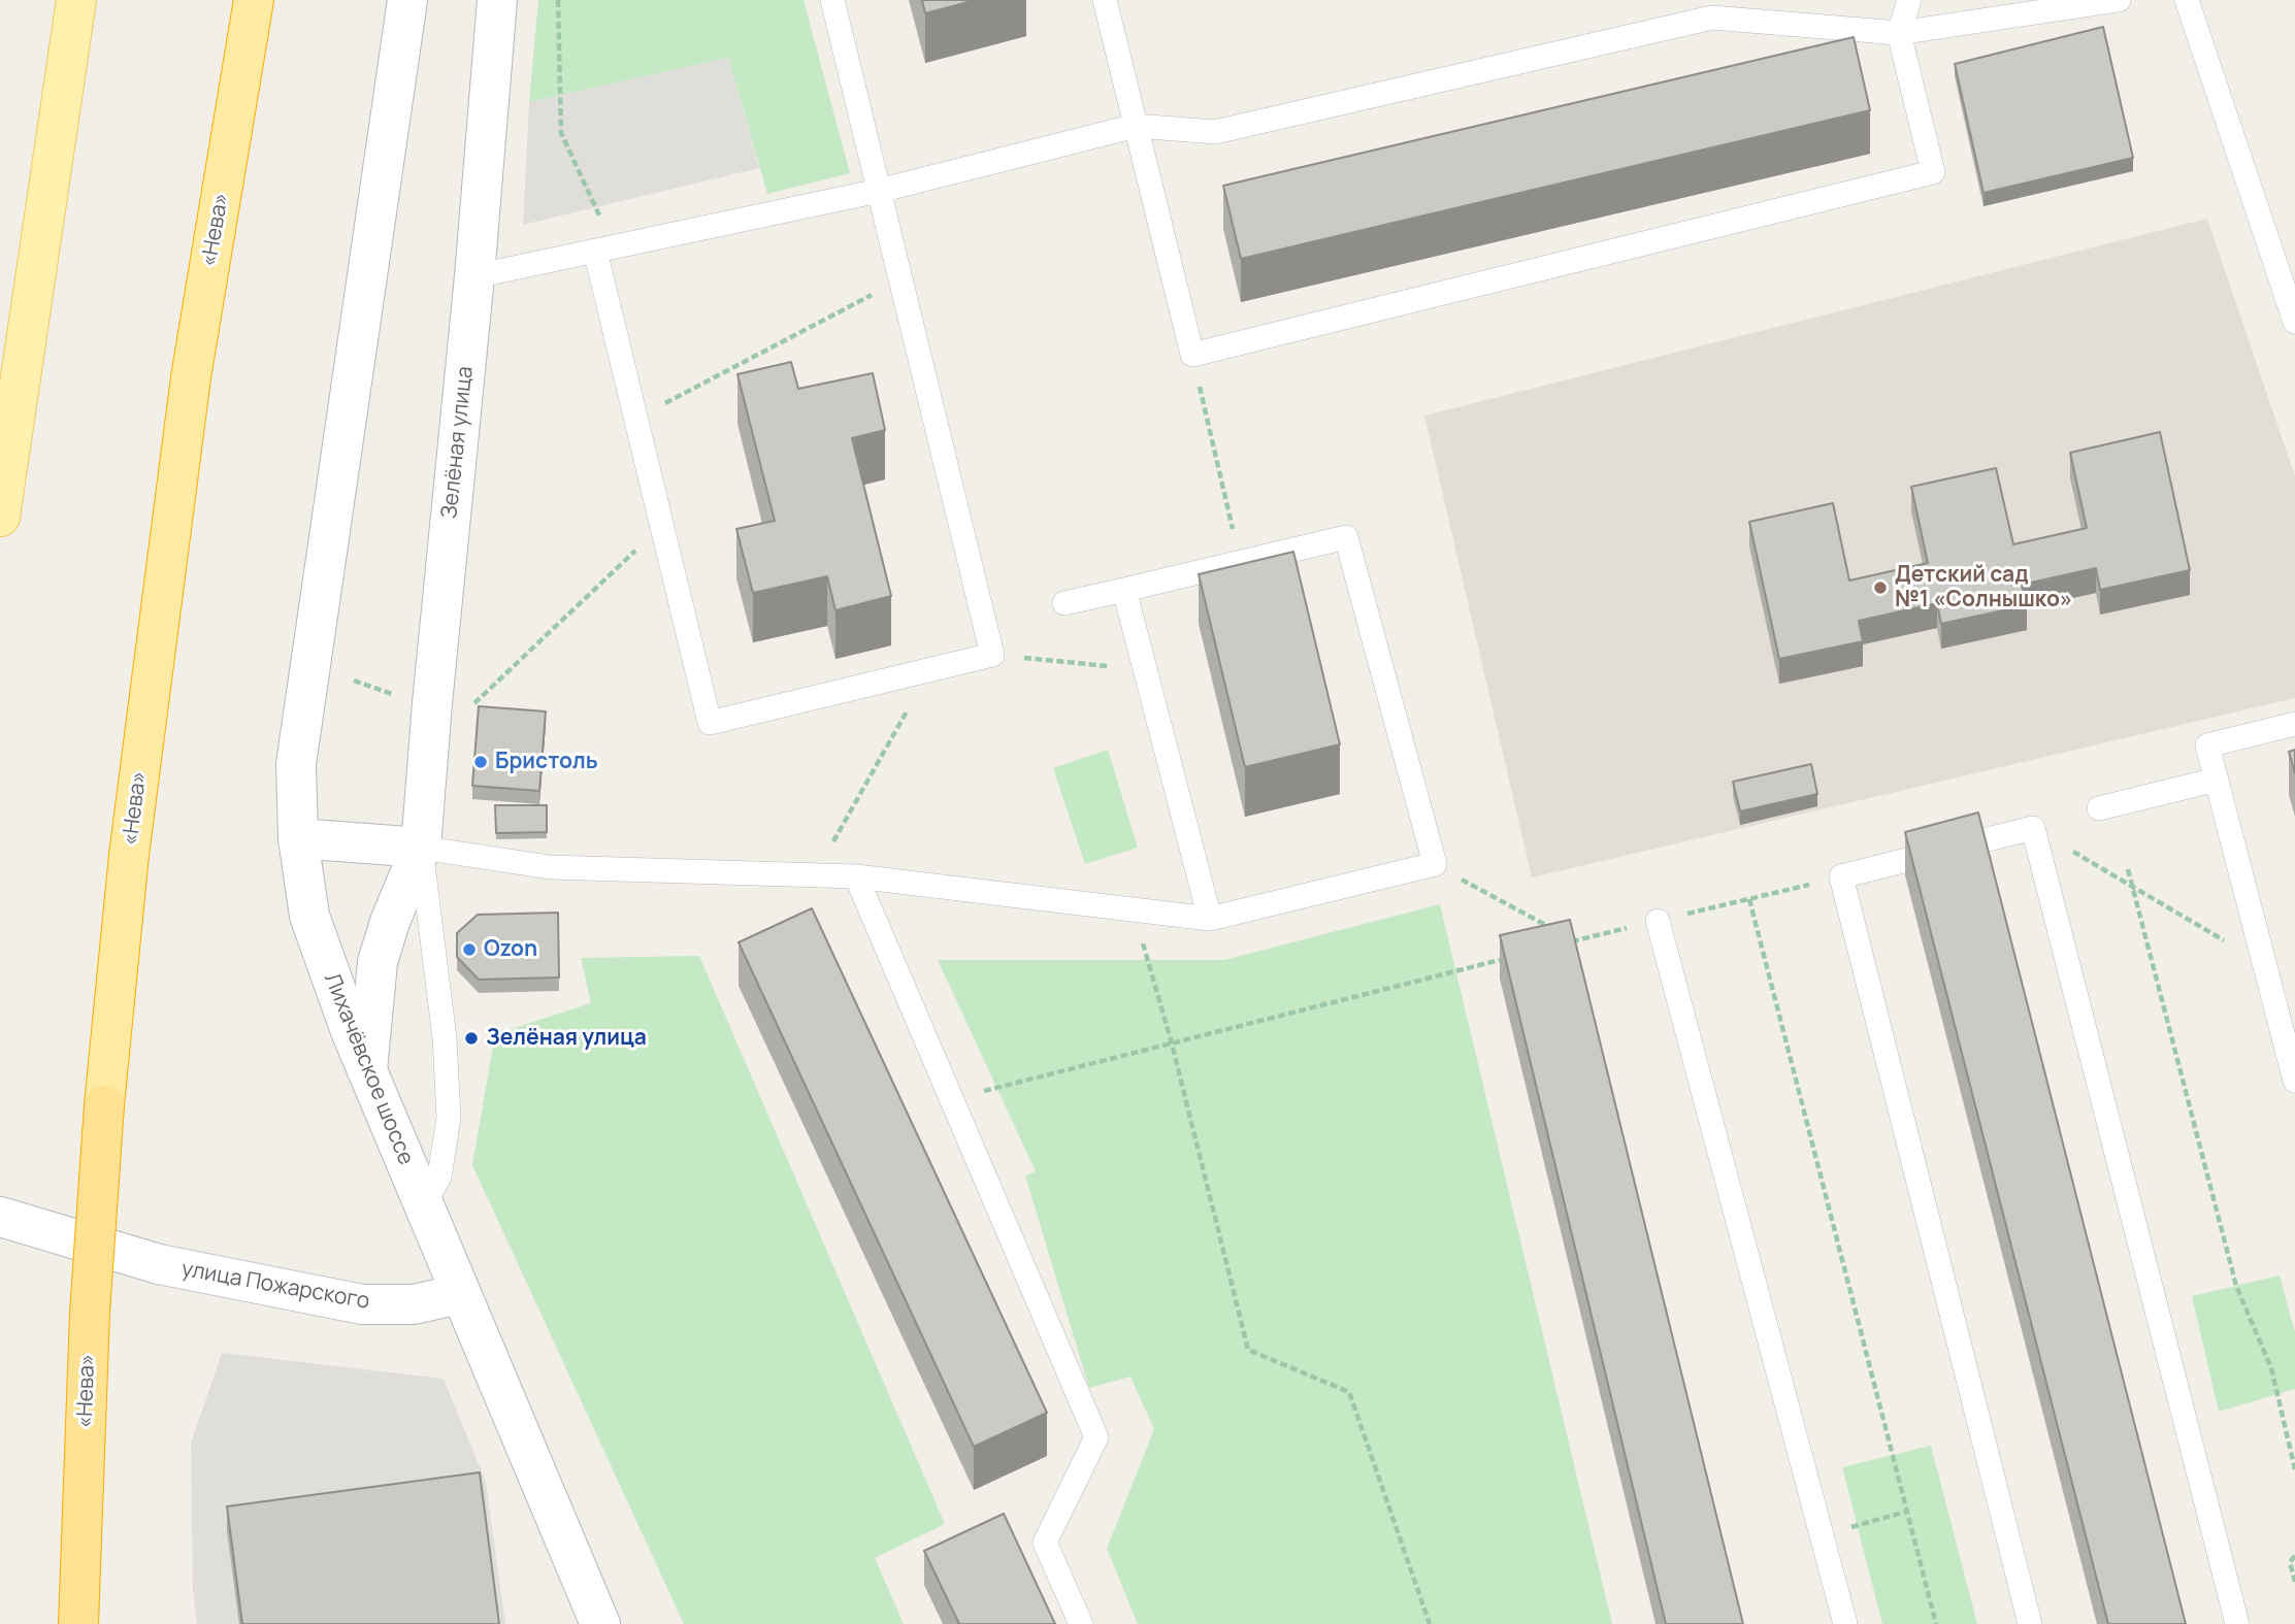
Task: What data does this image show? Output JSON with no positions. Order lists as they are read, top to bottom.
{
  "streets": {
    "highway": ["«Нева»"],
    "street": ["Зелёная улица", "Лихачёвское шоссе", "улица Пожарского"]
  },
  "crossings": [
    ["Зелёная улица", "Лихачёвское шоссе"],
    ["Лихачёвское шоссе", "улица Пожарского"]
  ],
  "places": [
    "Детский сад №1 «Солнышко»",
    "Бристоль",
    "Ozon",
    "Зелёная улица"
  ]
}
